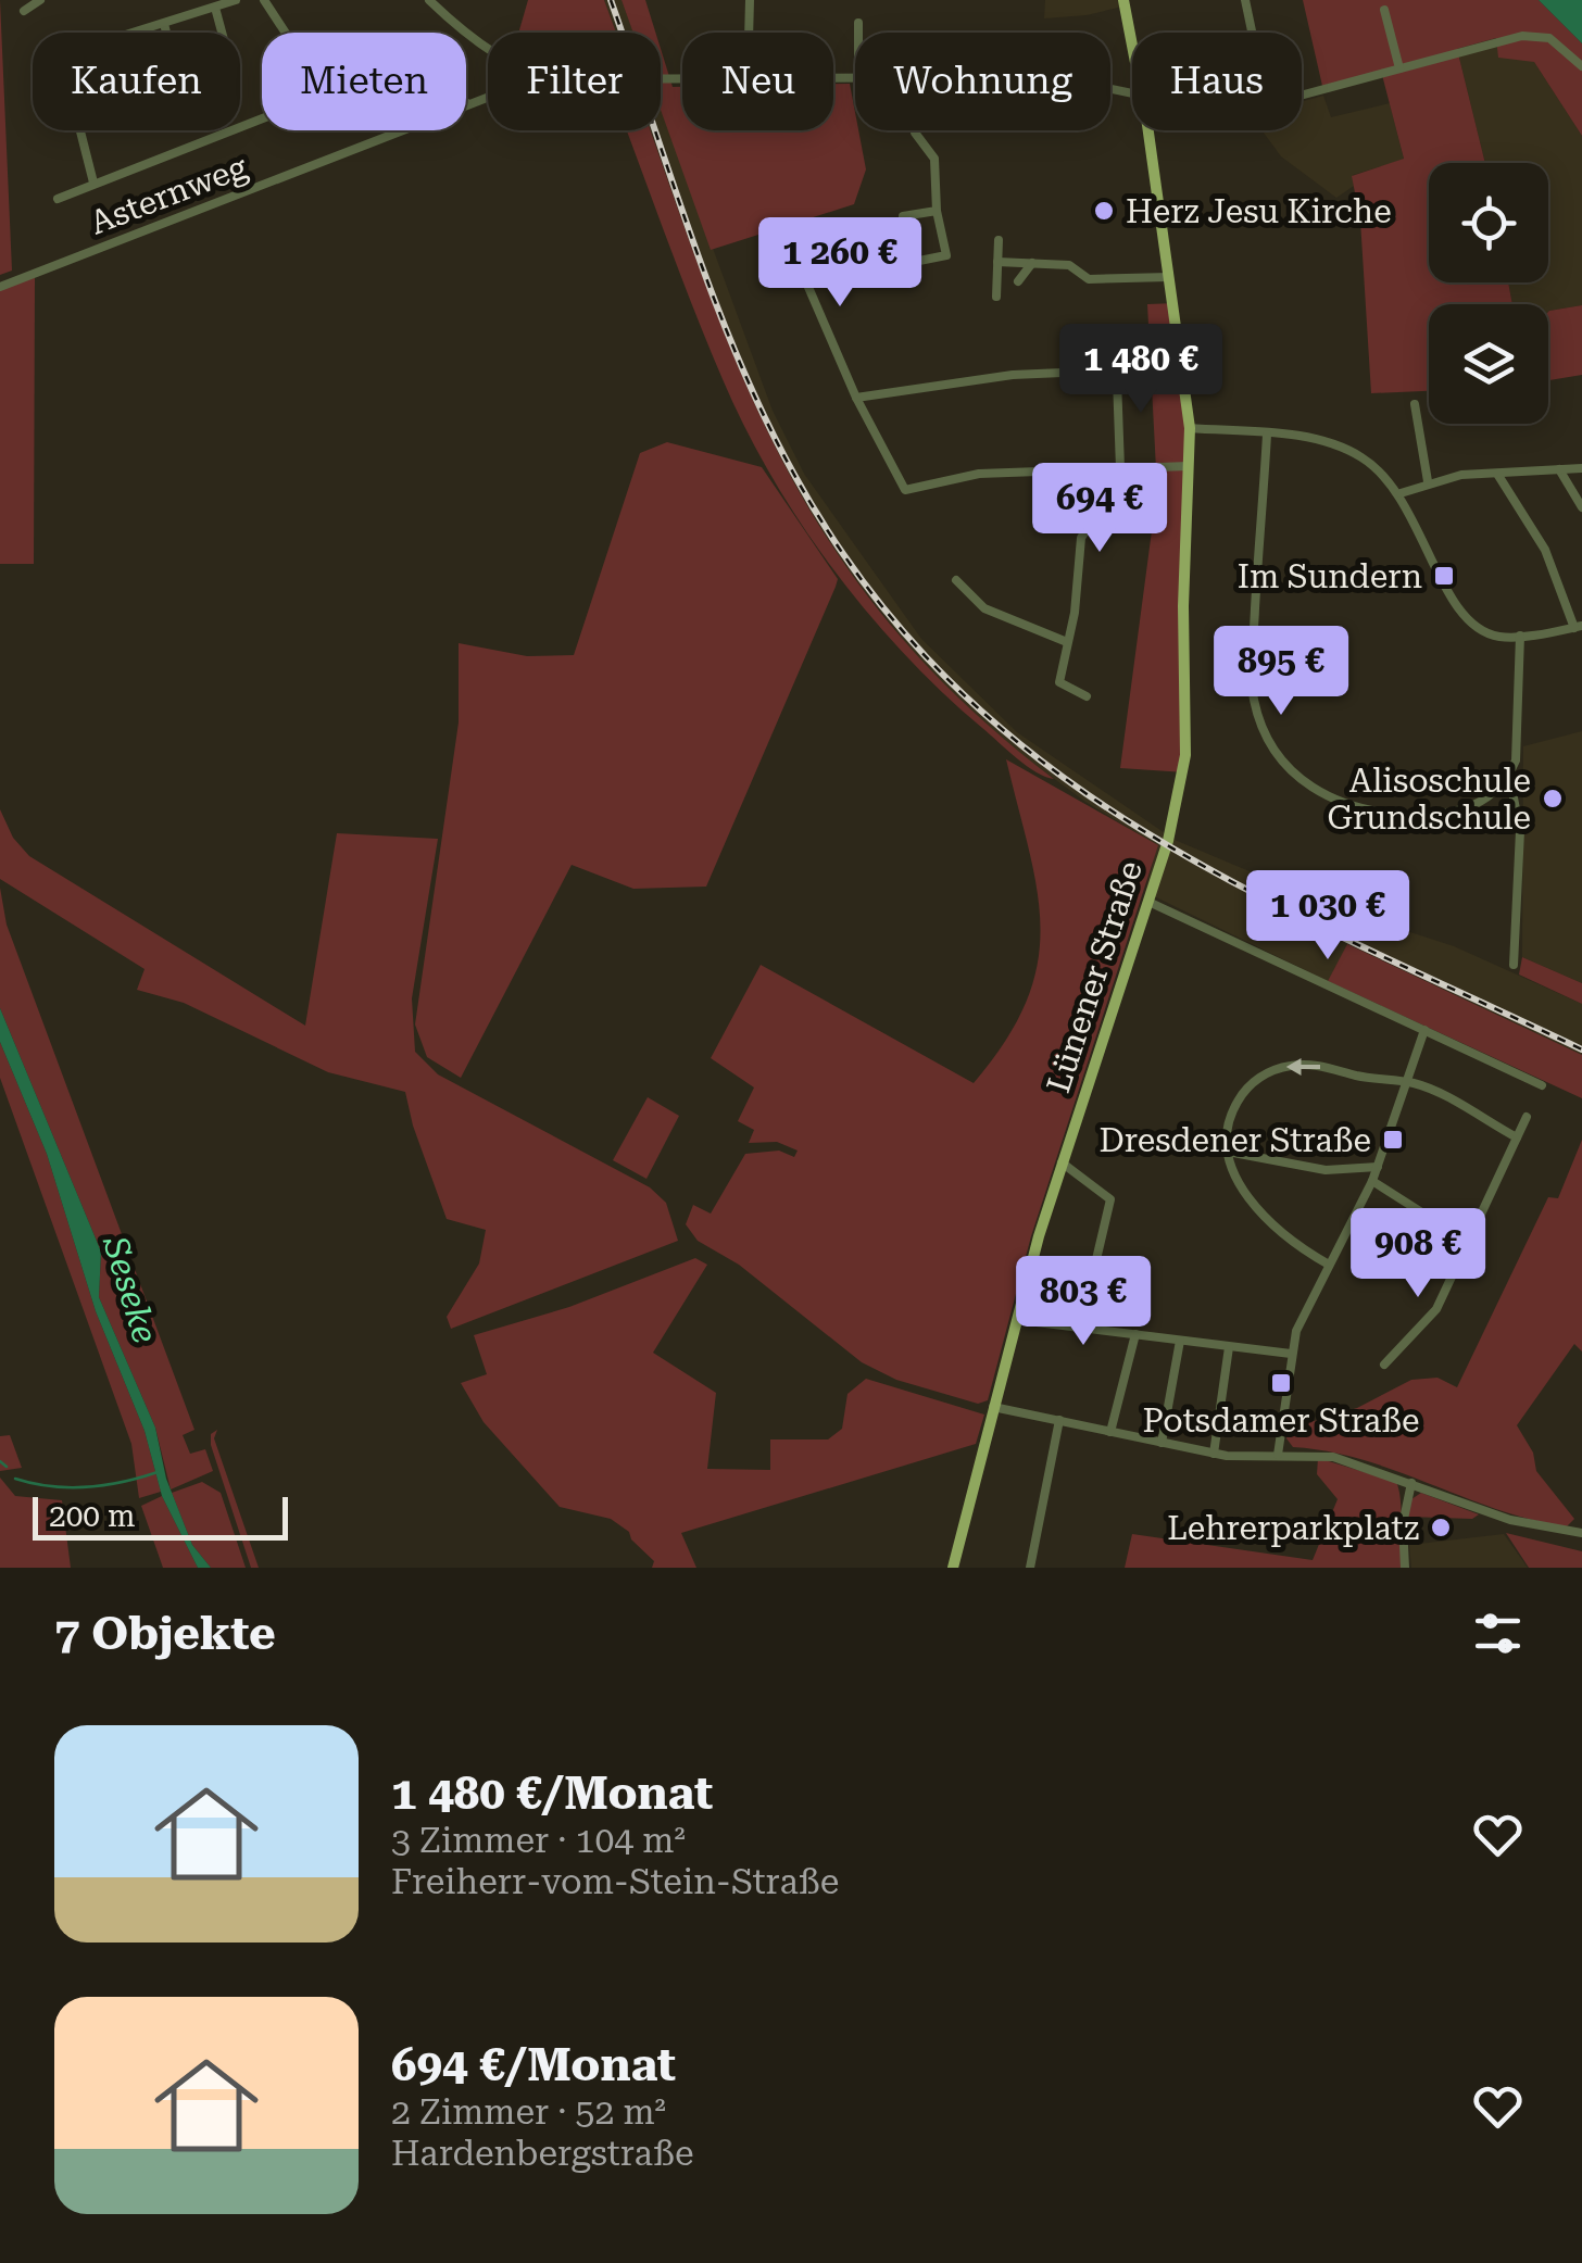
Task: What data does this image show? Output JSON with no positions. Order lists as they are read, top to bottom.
{
  "streets": {
    "main road": ["Lünener Straße"],
    "street": ["Asternweg"]
  },
  "water": ["Seseke"],
  "places": {
    "other": ["Herz Jesu Kirche", "Alisoschule Grundschule", "Lehrerparkplatz"],
    "transit": ["Im Sundern", "Dresdener Straße", "Potsdamer Straße"]
  },
  "scale_bar": "200 m",
  "page": {
    "chip": [
      "Kaufen",
      "Mieten",
      "Filter",
      "Neu",
      "Wohnung",
      "Haus"
    ],
    "price": [
      "1 260 €",
      "1 480 €",
      "694 €",
      "895 €",
      "1 030 €",
      "908 €",
      "803 €"
    ],
    "scale": "200 m",
    "heading": "7 Objekte",
    "list": [
      {
        "name": "1 480 €/Monat",
        "note": "3 Zimmer · 104 m² · Freiherr-vom-Stein-Straße"
      },
      {
        "name": "694 €/Monat",
        "note": "2 Zimmer · 52 m² · Hardenbergstraße"
      }
    ]
  }
}
